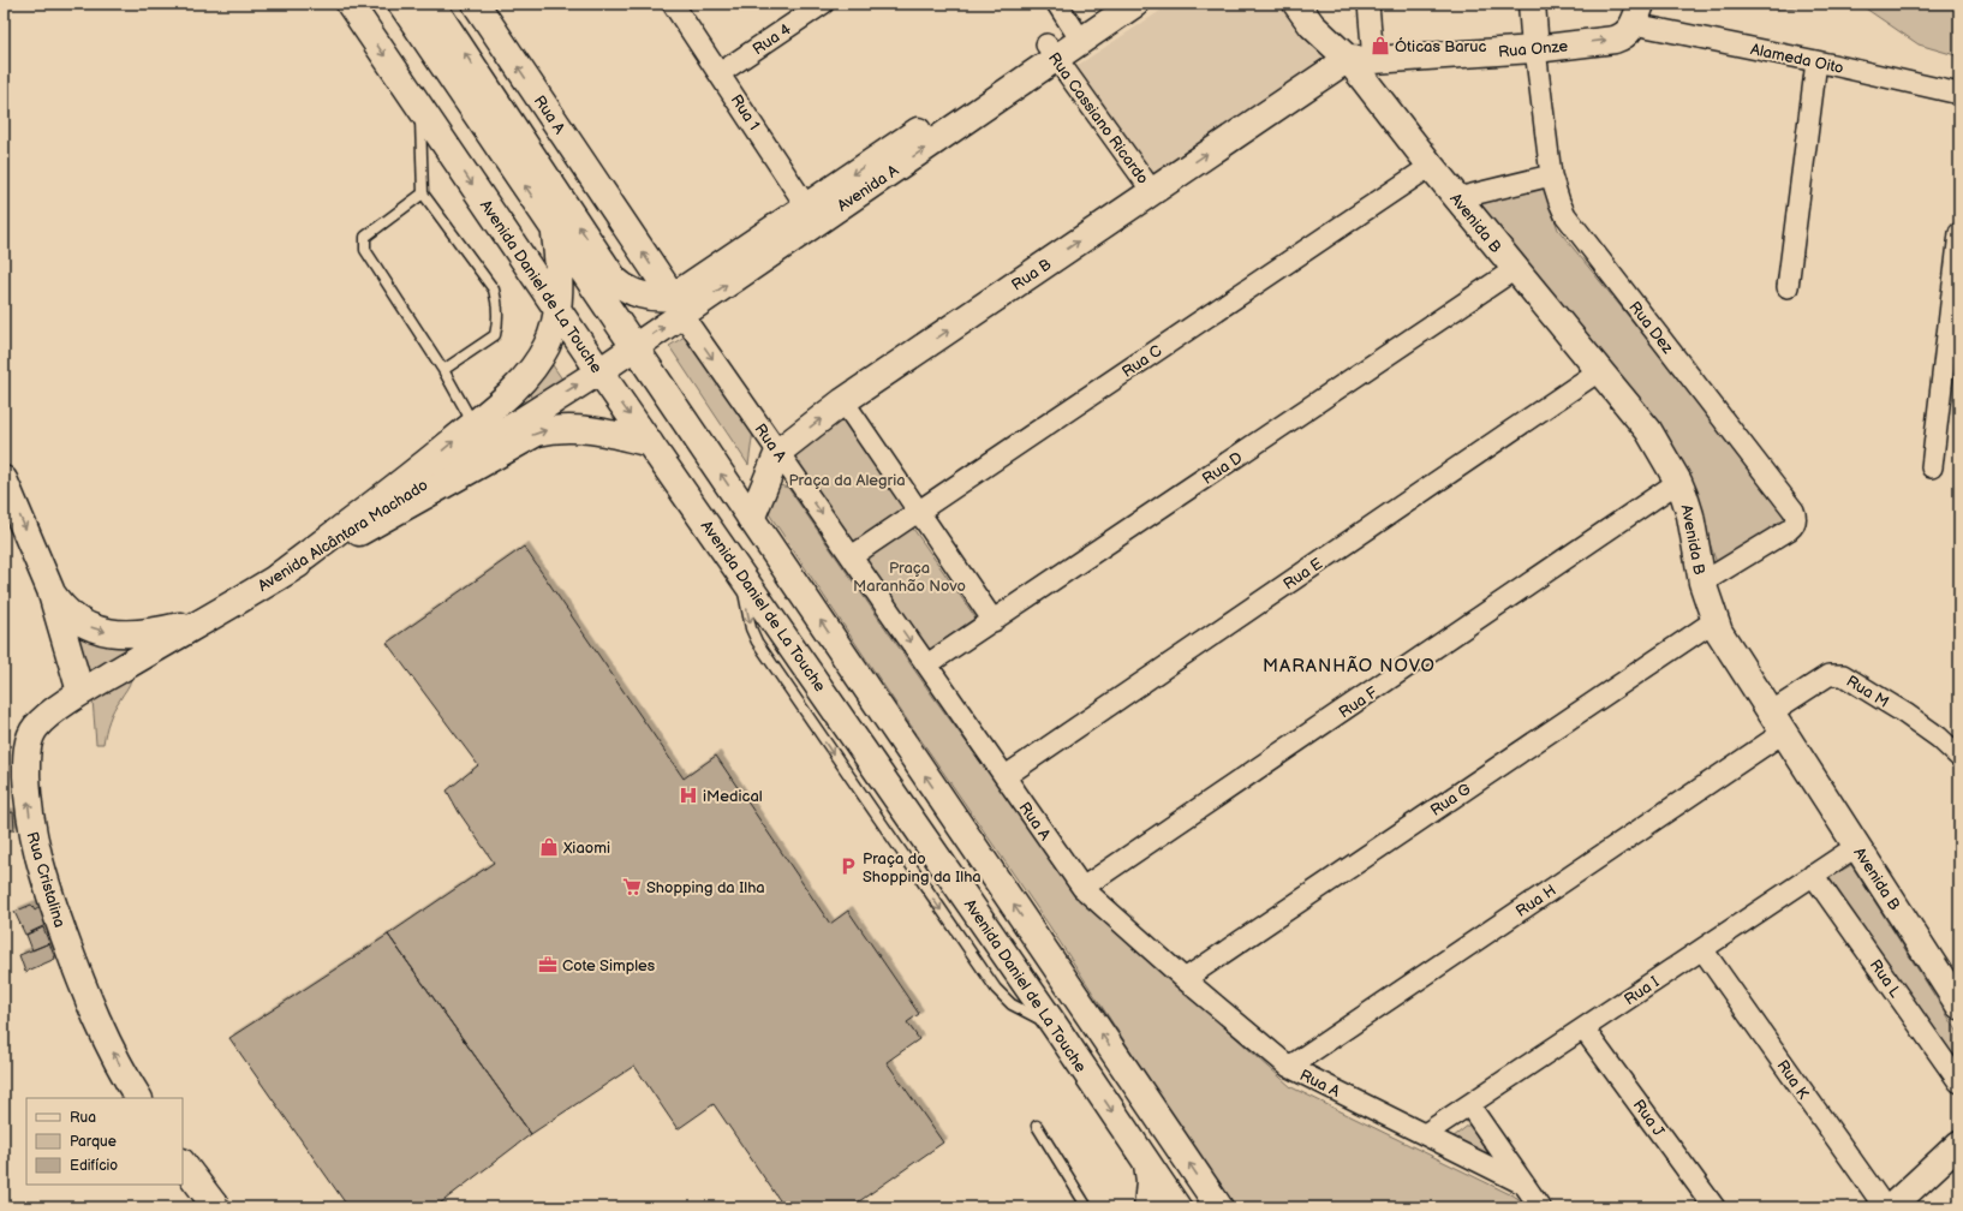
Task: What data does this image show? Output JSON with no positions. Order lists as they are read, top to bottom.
{
  "streets": {
    "main road": [
      "Rua Onze",
      "Rua A",
      "Avenida A",
      "Avenida B",
      "Rua B",
      "Avenida Daniel de La Touche",
      "Rua Dez",
      "Avenida Alcântara Machado",
      "Rua Cristalina"
    ],
    "street": [
      "Rua 4",
      "Alameda Oito",
      "Rua 1",
      "Rua Cassiano Ricardo",
      "Rua C",
      "Rua D",
      "Rua E",
      "Rua M",
      "Rua F",
      "Rua G",
      "Rua H",
      "Rua L",
      "Rua I",
      "Rua K",
      "Rua J"
    ]
  },
  "crossings": [
    ["Rua 4", "Rua 1"],
    ["Rua Onze", "Alameda Oito"],
    ["Rua Onze", "Avenida B"],
    ["Rua Onze", "Rua B"],
    ["Rua Onze", "Rua Dez"],
    ["Rua 1", "Avenida A"],
    ["Rua A", "Avenida A"],
    ["Rua A", "Rua B"],
    ["Rua A", "Rua C"],
    ["Rua A", "Rua D"],
    ["Rua A", "Rua E"],
    ["Rua A", "Rua F"],
    ["Rua A", "Rua G"],
    ["Rua A", "Rua H"],
    ["Rua A", "Rua I"],
    ["Rua Cassiano Ricardo", "Avenida A"],
    ["Rua Cassiano Ricardo", "Rua B"],
    ["Avenida A", "Avenida Daniel de La Touche"],
    ["Avenida A", "Avenida Alcântara Machado"],
    ["Avenida B", "Rua B"],
    ["Avenida B", "Rua Dez"],
    ["Avenida B", "Rua C"],
    ["Avenida B", "Rua D"],
    ["Avenida B", "Rua E"],
    ["Avenida B", "Rua M"],
    ["Avenida B", "Rua F"],
    ["Avenida B", "Rua G"],
    ["Avenida B", "Rua H"],
    ["Avenida B", "Rua I"],
    ["Avenida Daniel de La Touche", "Avenida Alcântara Machado"],
    ["Avenida Alcântara Machado", "Rua Cristalina"],
    ["Rua M", "Rua H"],
    ["Rua L", "Rua I"],
    ["Rua I", "Rua K"],
    ["Rua I", "Rua J"]
  ],
  "one_way": ["Rua Onze", "Rua B", "Rua Cristalina"],
  "districts": ["MARANHÃO NOVO"],
  "parks": ["Praça da Alegria", "Praça Maranhão Novo"],
  "places": {
    "shop": ["Óticas Baruc", "Xiaomi"],
    "hospital": ["iMedical"],
    "parking": ["Praça do Shopping da Ilha"],
    "supermarket": ["Shopping da Ilha"],
    "office": ["Cote Simples"]
  },
  "legend": ["Rua", "Parque", "Edifício"]
}
